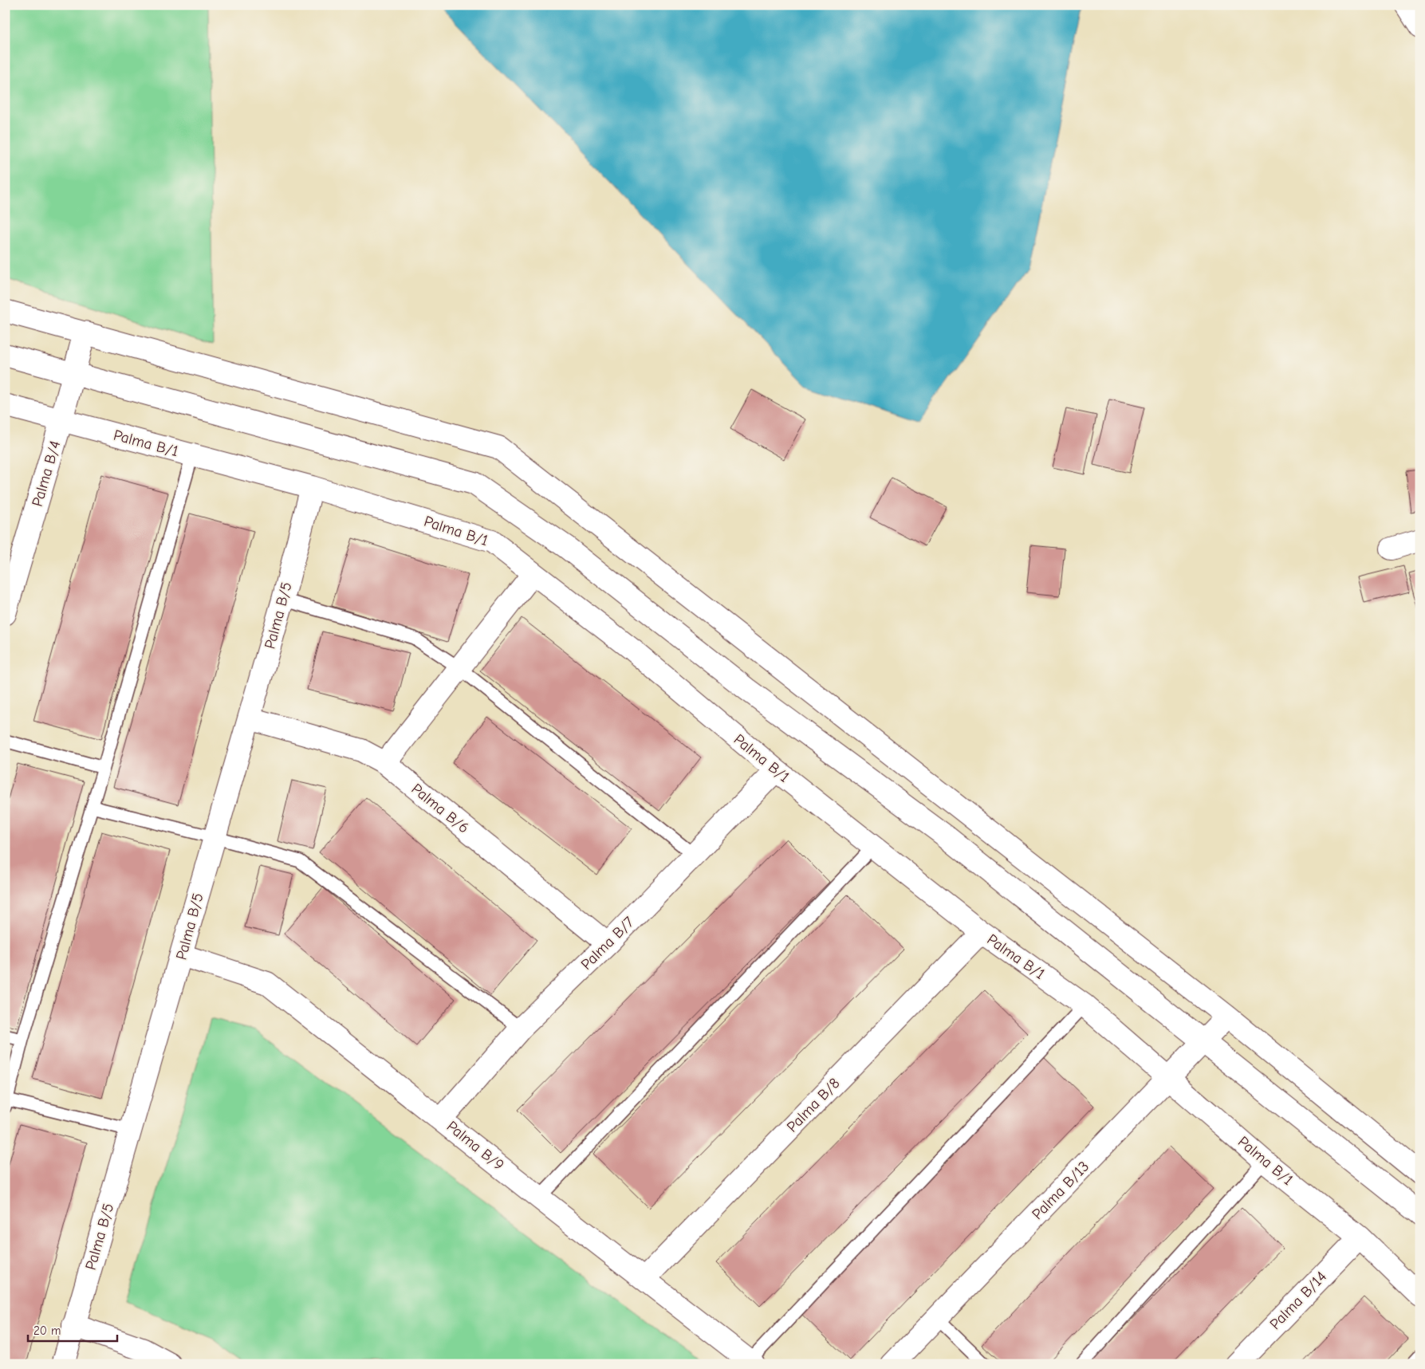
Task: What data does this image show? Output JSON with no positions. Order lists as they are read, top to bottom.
{
  "streets": {
    "street": [
      "Palma B/1",
      "Palma B/4",
      "Palma B/5",
      "Palma B/6",
      "Palma B/7",
      "Palma B/8",
      "Palma B/9",
      "Palma B/13",
      "Palma B/14"
    ]
  },
  "crossings": [
    ["Palma B/1", "Palma B/4"],
    ["Palma B/1", "Palma B/5"],
    ["Palma B/1", "Palma B/7"],
    ["Palma B/1", "Palma B/8"],
    ["Palma B/1", "Palma B/13"],
    ["Palma B/1", "Palma B/14"],
    ["Palma B/5", "Palma B/6"],
    ["Palma B/5", "Palma B/9"],
    ["Palma B/6", "Palma B/7"],
    ["Palma B/7", "Palma B/9"],
    ["Palma B/8", "Palma B/9"]
  ],
  "scale_bar": "20 m"
}
